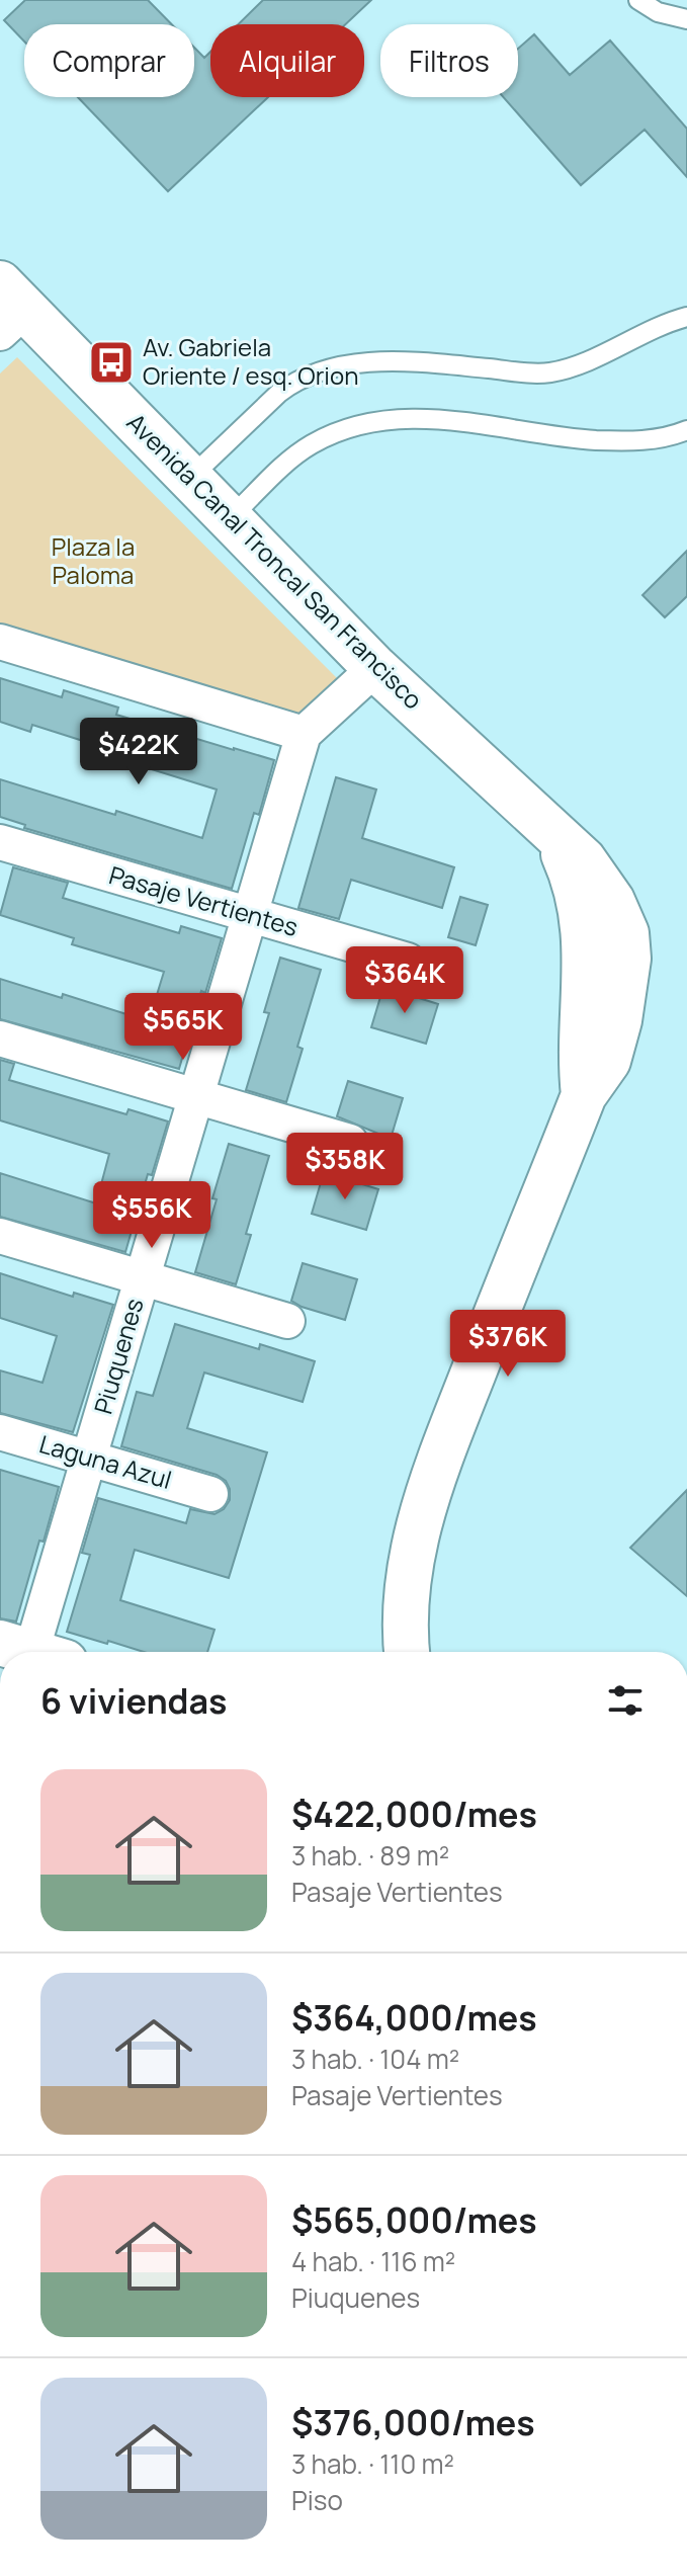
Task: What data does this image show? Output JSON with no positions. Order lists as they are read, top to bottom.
{
  "streets": {
    "main road": ["Avenida Canal Troncal San Francisco"],
    "street": ["Pasaje Vertientes", "Piuquenes", "Laguna Azul"]
  },
  "crossings": [
    ["Pasaje Vertientes", "Piuquenes"],
    ["Piuquenes", "Laguna Azul"]
  ],
  "parks": ["Plaza la Paloma"],
  "places": {
    "bus stop": ["Av. Gabriela Oriente / esq. Orion"]
  },
  "page": {
    "chip": ["Comprar", "Alquilar", "Filtros"],
    "price": [
      "$422K",
      "$364K",
      "$565K",
      "$358K",
      "$556K",
      "$376K"
    ],
    "heading": "6 viviendas",
    "list": [
      {
        "name": "$422,000/mes",
        "note": "3 hab. · 89 m² · Pasaje Vertientes"
      },
      {
        "name": "$364,000/mes",
        "note": "3 hab. · 104 m² · Pasaje Vertientes"
      },
      {
        "name": "$565,000/mes",
        "note": "4 hab. · 116 m² · Piuquenes"
      },
      {
        "name": "$376,000/mes",
        "note": "3 hab. · 110 m² · Piso"
      }
    ]
  }
}
